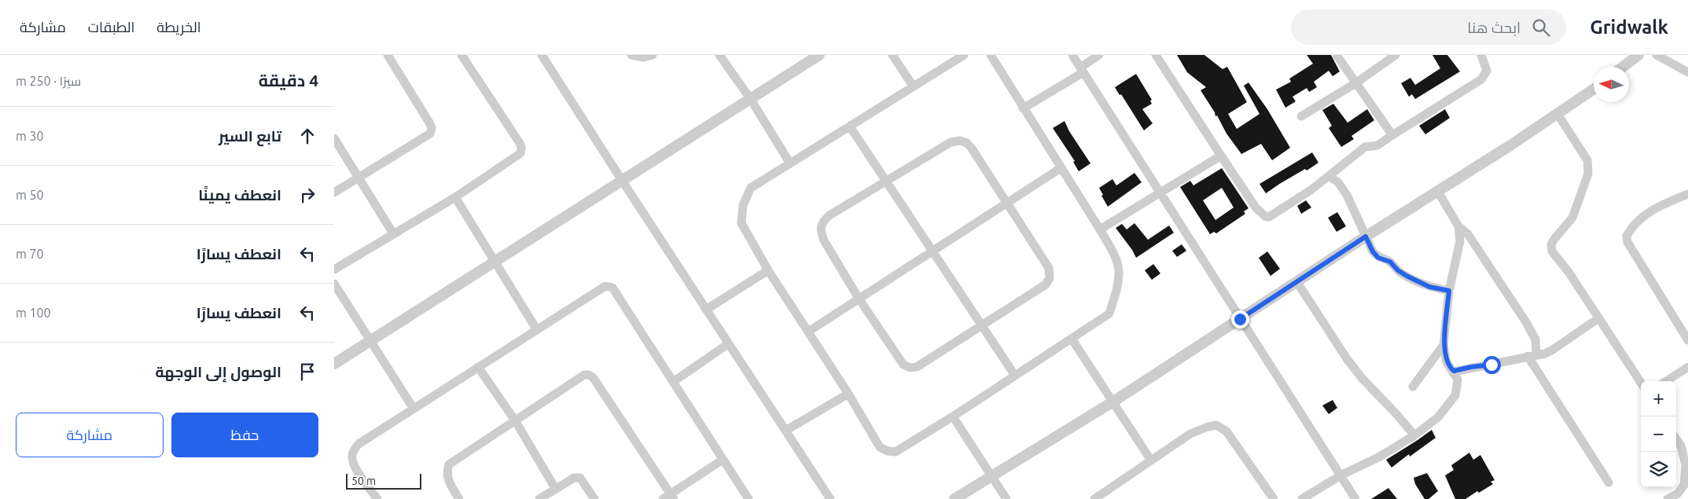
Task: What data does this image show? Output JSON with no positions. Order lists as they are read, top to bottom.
{
  "scale_bar": "50 m",
  "north": "left",
  "page": {
    "header": "Gridwalk",
    "search": "ابحث هنا",
    "nav": ["الخريطة", "الطبقات", "مشاركة"],
    "heading": ["4 دقيقة", "سيرًا · 250 m"],
    "list": [
      ["تابع السير", "30 m"],
      ["انعطف يمينًا", "50 m"],
      ["انعطف يسارًا", "70 m"],
      ["انعطف يسارًا", "100 m"],
      "الوصول إلى الوجهة"
    ],
    "map_buttons": ["+", "−"],
    "buttons": ["حفظ", "مشاركة"],
    "scale": "50 m"
  }
}
